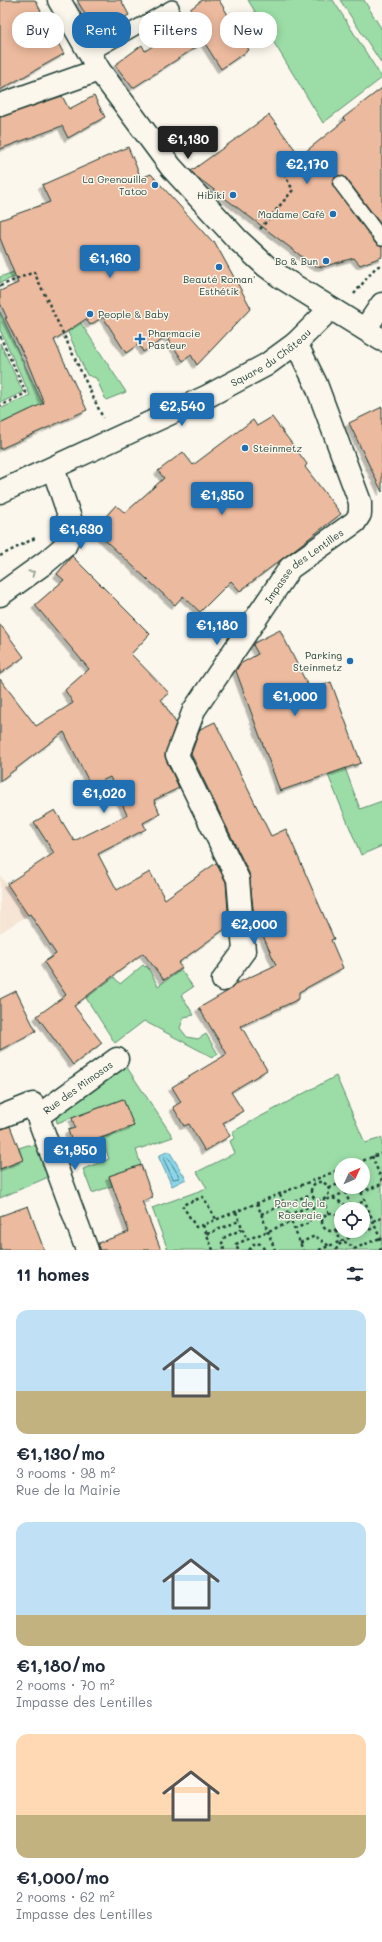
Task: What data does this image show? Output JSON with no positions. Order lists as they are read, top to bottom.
{
  "streets": {
    "street": ["Square du Château", "Impasse des Lentilles", "Rue des Mimosas"]
  },
  "crossings": [
    ["Square du Château", "Impasse des Lentilles"]
  ],
  "parks": ["Parc de la Roseraie"],
  "places": {
    "other": [
      "La Grenouille Tatoo",
      "Hibiki",
      "Madame Café",
      "Bo & Bun",
      "Beauté Roman' Esthétik",
      "People & Baby",
      "Steinmetz",
      "Parking Steinmetz"
    ],
    "health": ["Pharmacie Pasteur"]
  },
  "north": "top right",
  "page": {
    "chip": [
      "Buy",
      "Rent",
      "Filters",
      "New"
    ],
    "price": [
      "€1,130",
      "€2,170",
      "€1,160",
      "€2,540",
      "€1,350",
      "€1,630",
      "€1,180",
      "€1,000",
      "€1,020",
      "€2,000",
      "€1,950"
    ],
    "heading": "11 homes",
    "list": [
      {
        "name": "€1,130/mo",
        "note": "3 rooms · 98 m² · Rue de la Mairie"
      },
      {
        "name": "€1,180/mo",
        "note": "2 rooms · 70 m² · Impasse des Lentilles"
      },
      {
        "name": "€1,000/mo",
        "note": "2 rooms · 62 m² · Impasse des Lentilles"
      }
    ]
  }
}
